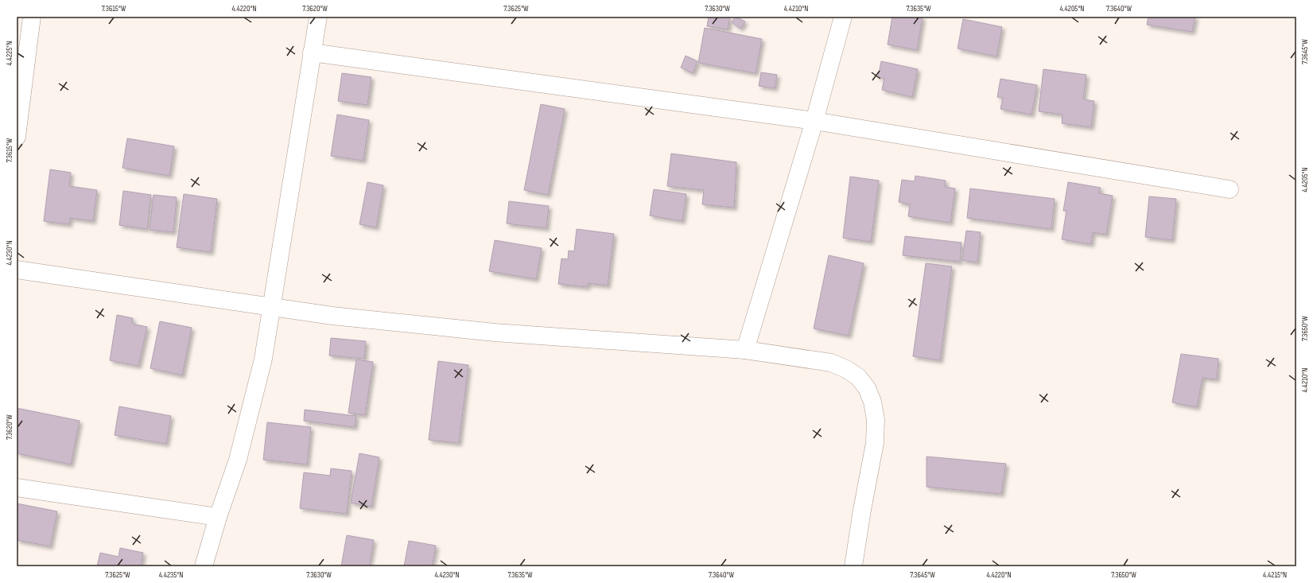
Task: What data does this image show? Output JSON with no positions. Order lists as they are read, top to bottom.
{
  "coordinates": [
    "7.3615°W",
    "4.4220°N",
    "7.3620°W",
    "7.3625°W",
    "7.3630°W",
    "4.4210°N",
    "7.3635°W",
    "4.4205°N",
    "7.3640°W",
    "7.3645°W",
    "4.4225°N",
    "4.4230°N",
    "7.3650°W",
    "4.4235°N",
    "4.4215°N"
  ]
}
